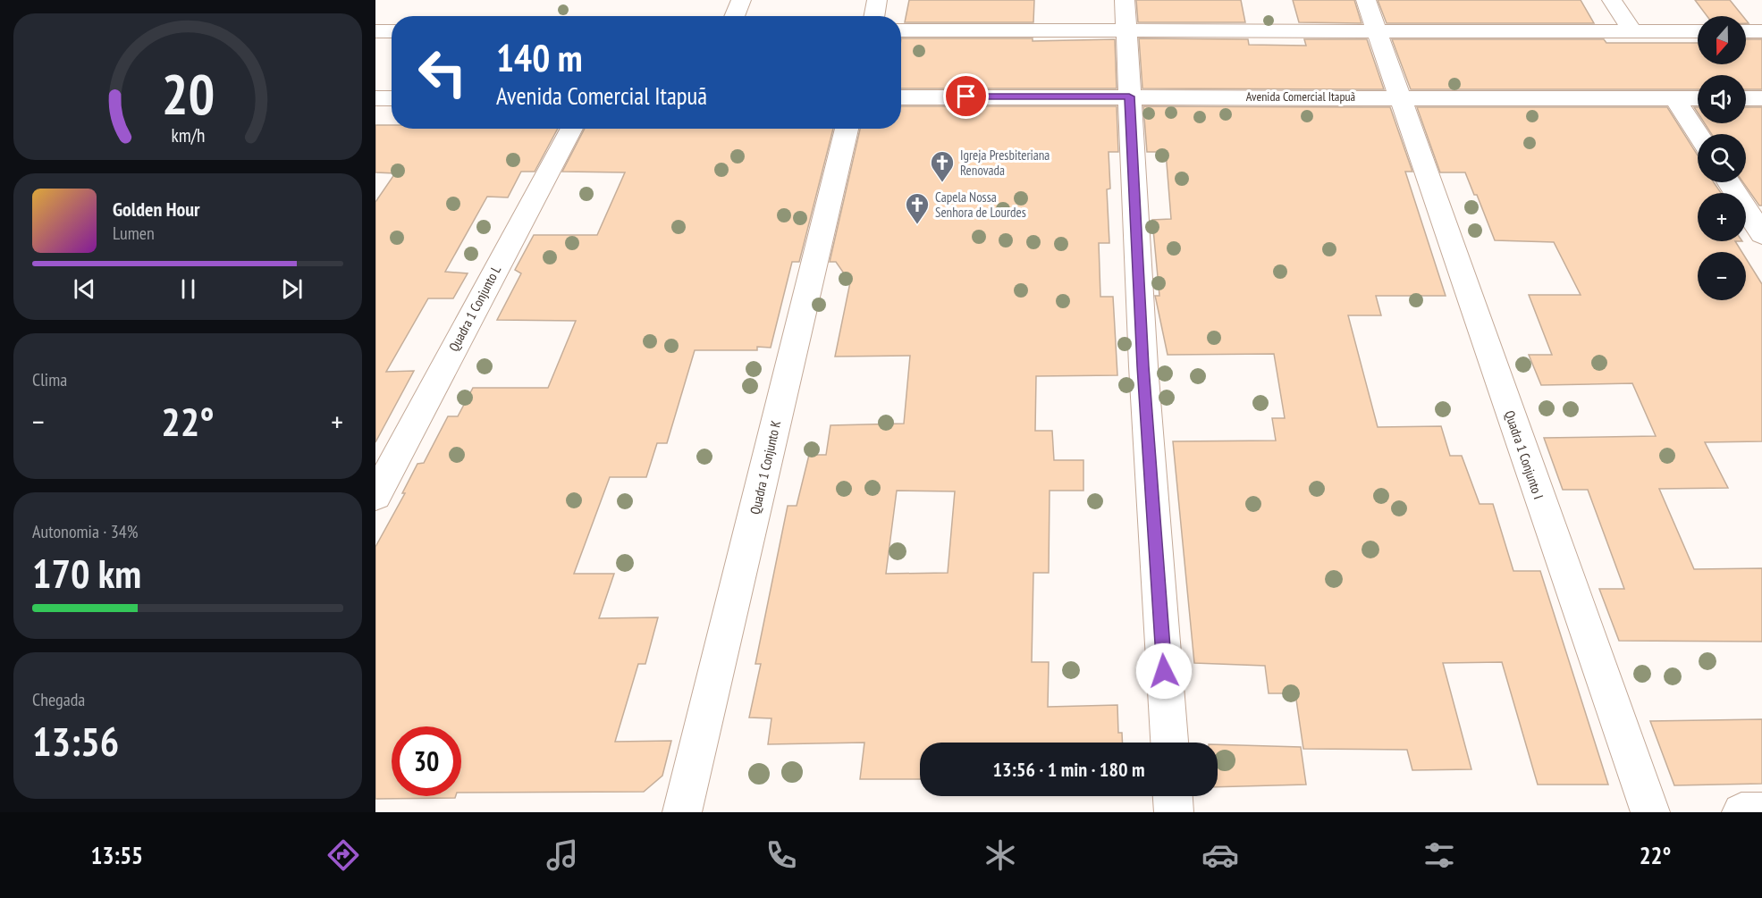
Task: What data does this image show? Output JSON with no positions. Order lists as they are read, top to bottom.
{
  "streets": {
    "street": [
      "Avenida Comercial Itapuã",
      "Quadra 1 Conjunto L",
      "Quadra 1 Conjunto I",
      "Quadra 1 Conjunto K"
    ]
  },
  "crossings": [
    ["Avenida Comercial Itapuã", "Quadra 1 Conjunto I"]
  ],
  "places": {
    "church": ["Igreja Presbiteriana Renovada", "Capela Nossa Senhora de Lourdes"]
  },
  "north": "bottom",
  "page": {
    "map_buttons": ["+", "−"],
    "turn": ["140 m", "Avenida Comercial Itapuã"],
    "song": ["Golden Hour", "Lumen"],
    "tile": [
      "Clima",
      ["Autonomia · 34%", "170 km"],
      ["Chegada", "13:56"]
    ],
    "heat": ["−", "22°", "+"],
    "limit": "30",
    "trip": "13:56 · 1 min · 180 m",
    "tabs": ["13:55", "22°"],
    "gauge": ["20", "km/h"]
  }
}
